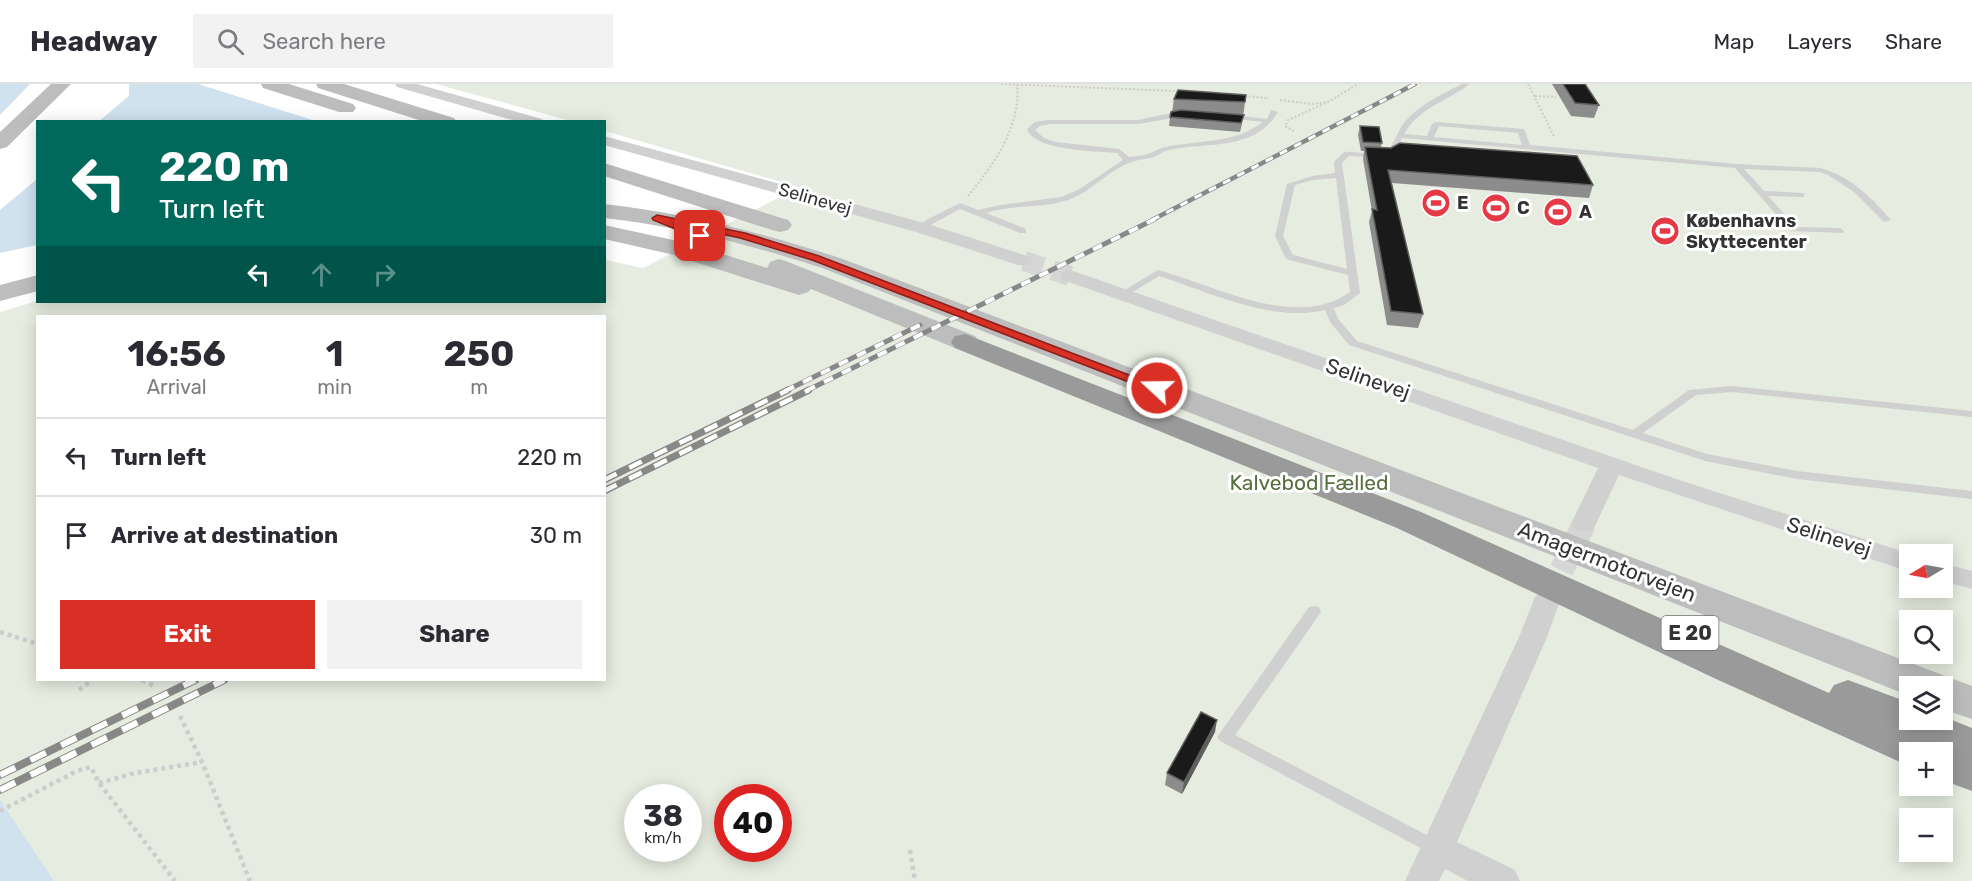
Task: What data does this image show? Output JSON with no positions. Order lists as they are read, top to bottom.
{
  "streets": {
    "highway": ["Amagermotorvejen", "E 20"],
    "street": ["Selinevej"]
  },
  "crossings": [
    ["Amagermotorvejen", "E 20"]
  ],
  "parks": ["Kalvebod Fælled"],
  "places": {
    "sports": [
      "E",
      "C",
      "A",
      "Københavns Skyttecenter"
    ]
  },
  "north": "left",
  "page": {
    "header": "Headway",
    "search": "Search here",
    "nav": ["Map", "Layers", "Share"],
    "turn": ["220 m", "Turn left"],
    "eta": [
      "16:56",
      "Arrival",
      "1",
      "min",
      "250",
      "m"
    ],
    "list": [
      {
        "name": "Turn left",
        "value": "220 m"
      },
      {
        "name": "Arrive at destination",
        "value": "30 m"
      }
    ],
    "map_buttons": ["+", "−"],
    "buttons": ["Exit", "Share"],
    "speed": "38 km/h",
    "limit": "40"
  }
}
